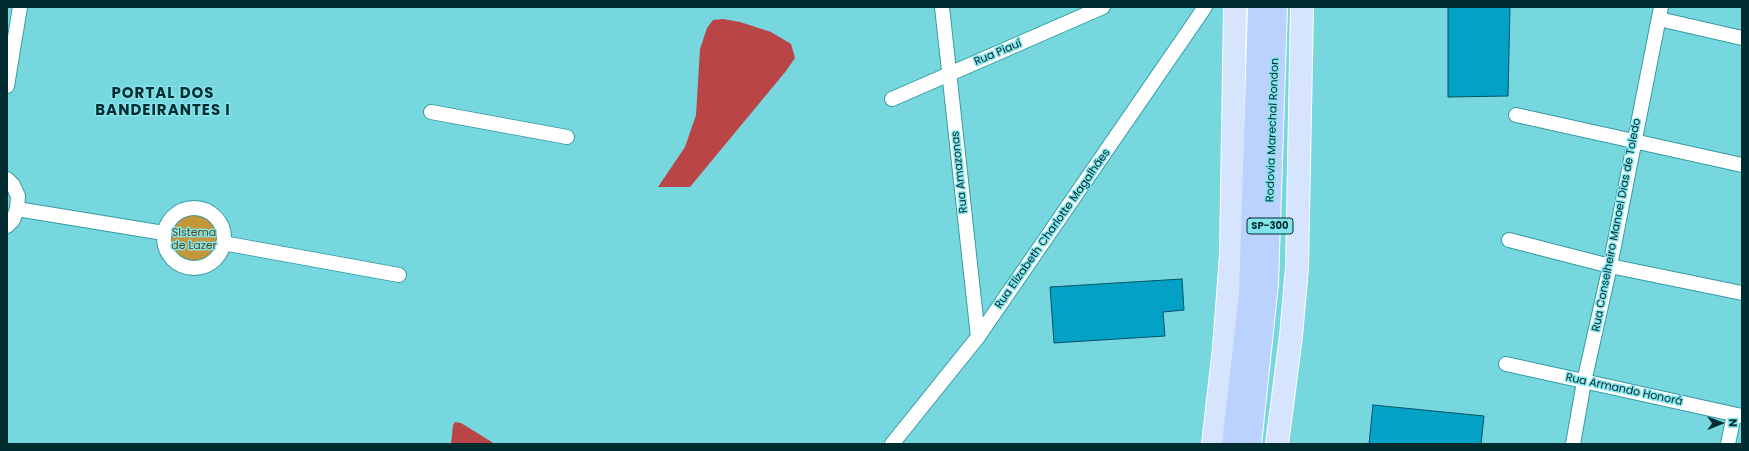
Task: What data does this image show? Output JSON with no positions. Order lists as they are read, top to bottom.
{
  "streets": {
    "highway": ["Rodovia Marechal Rondon", "SP-300"],
    "street": [
      "Rua Piauí",
      "Rua Amazonas",
      "Rua Conselheiro Manoel Dias de Toledo",
      "Rua Elizabeth Charlotte Magalhães",
      "Rua Armando Honorá"
    ]
  },
  "crossings": [
    ["Rua Piauí", "Rua Amazonas"],
    ["Rua Amazonas", "Rua Elizabeth Charlotte Magalhães"],
    ["Rua Conselheiro Manoel Dias de Toledo", "Rua Armando Honorá"]
  ],
  "districts": ["PORTAL DOS BANDEIRANTES I"],
  "parks": ["SIstema de Lazer"],
  "north": "right"
}
